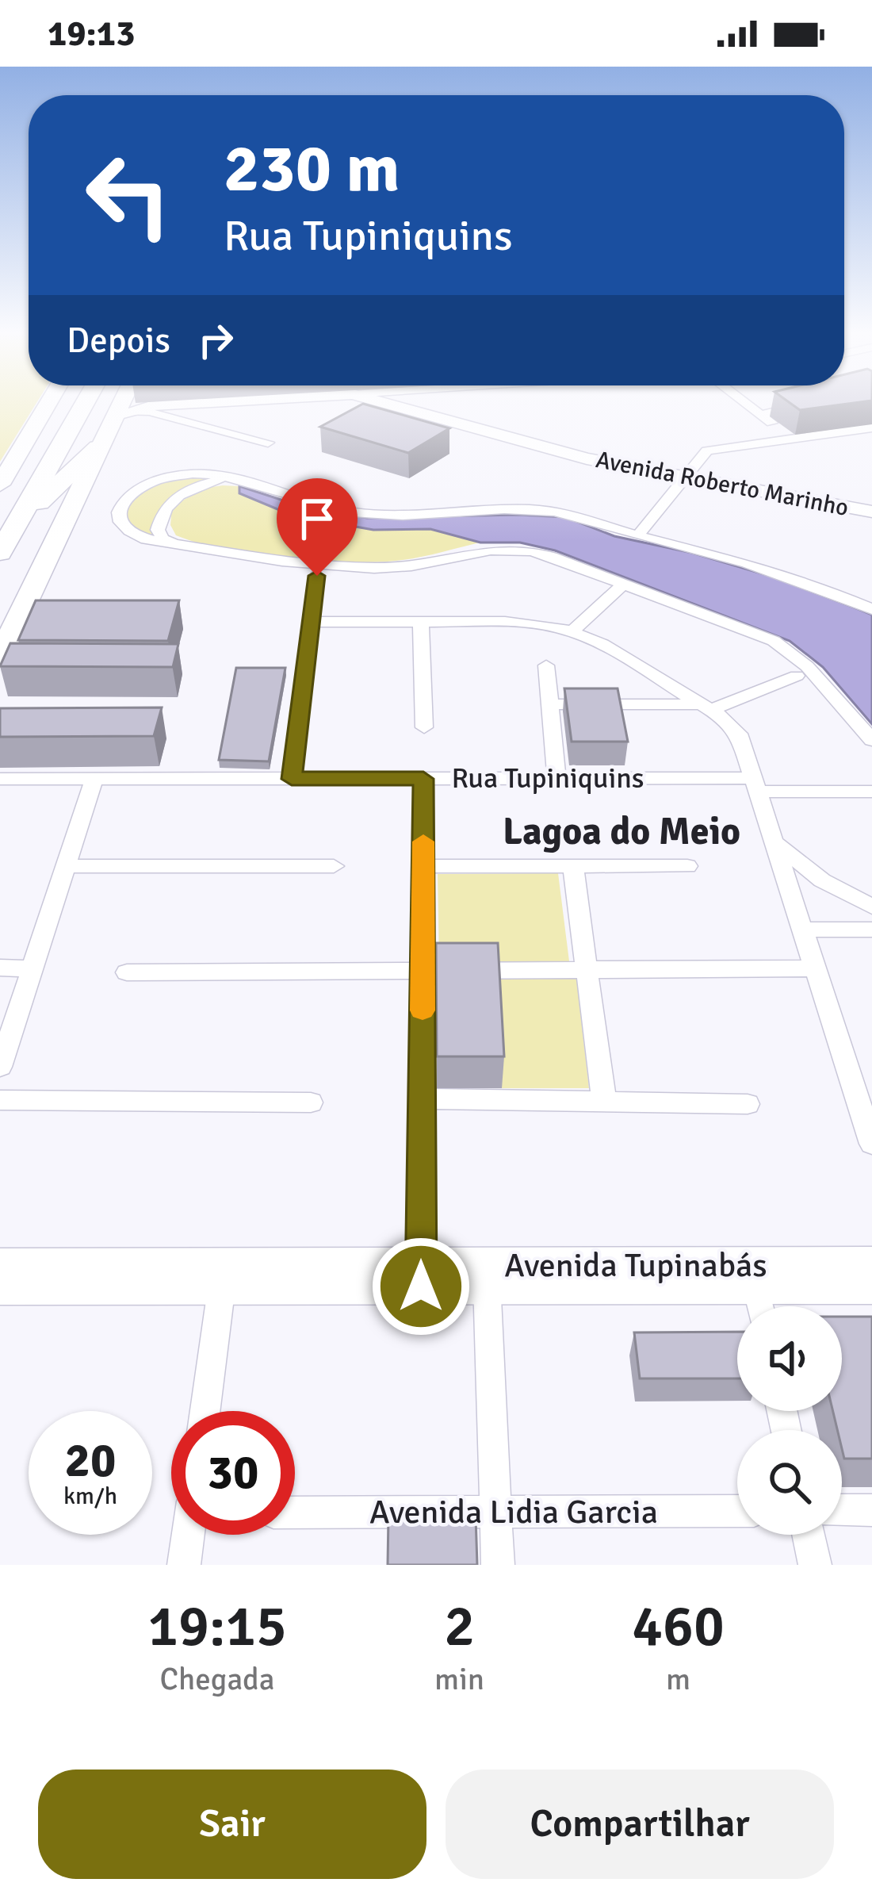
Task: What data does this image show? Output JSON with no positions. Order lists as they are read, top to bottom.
{
  "streets": {
    "main road": ["Avenida Roberto Marinho", "Avenida Tupinabás"],
    "street": ["Rua Tupiniquins", "Avenida Lidia Garcia"]
  },
  "districts": ["Lagoa do Meio"],
  "page": {
    "status": "19:13",
    "turn": ["230 m", "Rua Tupiniquins"],
    "then": "Depois",
    "speed": "20 km/h",
    "limit": "30",
    "eta": [
      "19:15",
      "Chegada",
      "2",
      "min",
      "460",
      "m"
    ],
    "buttons": ["Sair", "Compartilhar"]
  }
}
